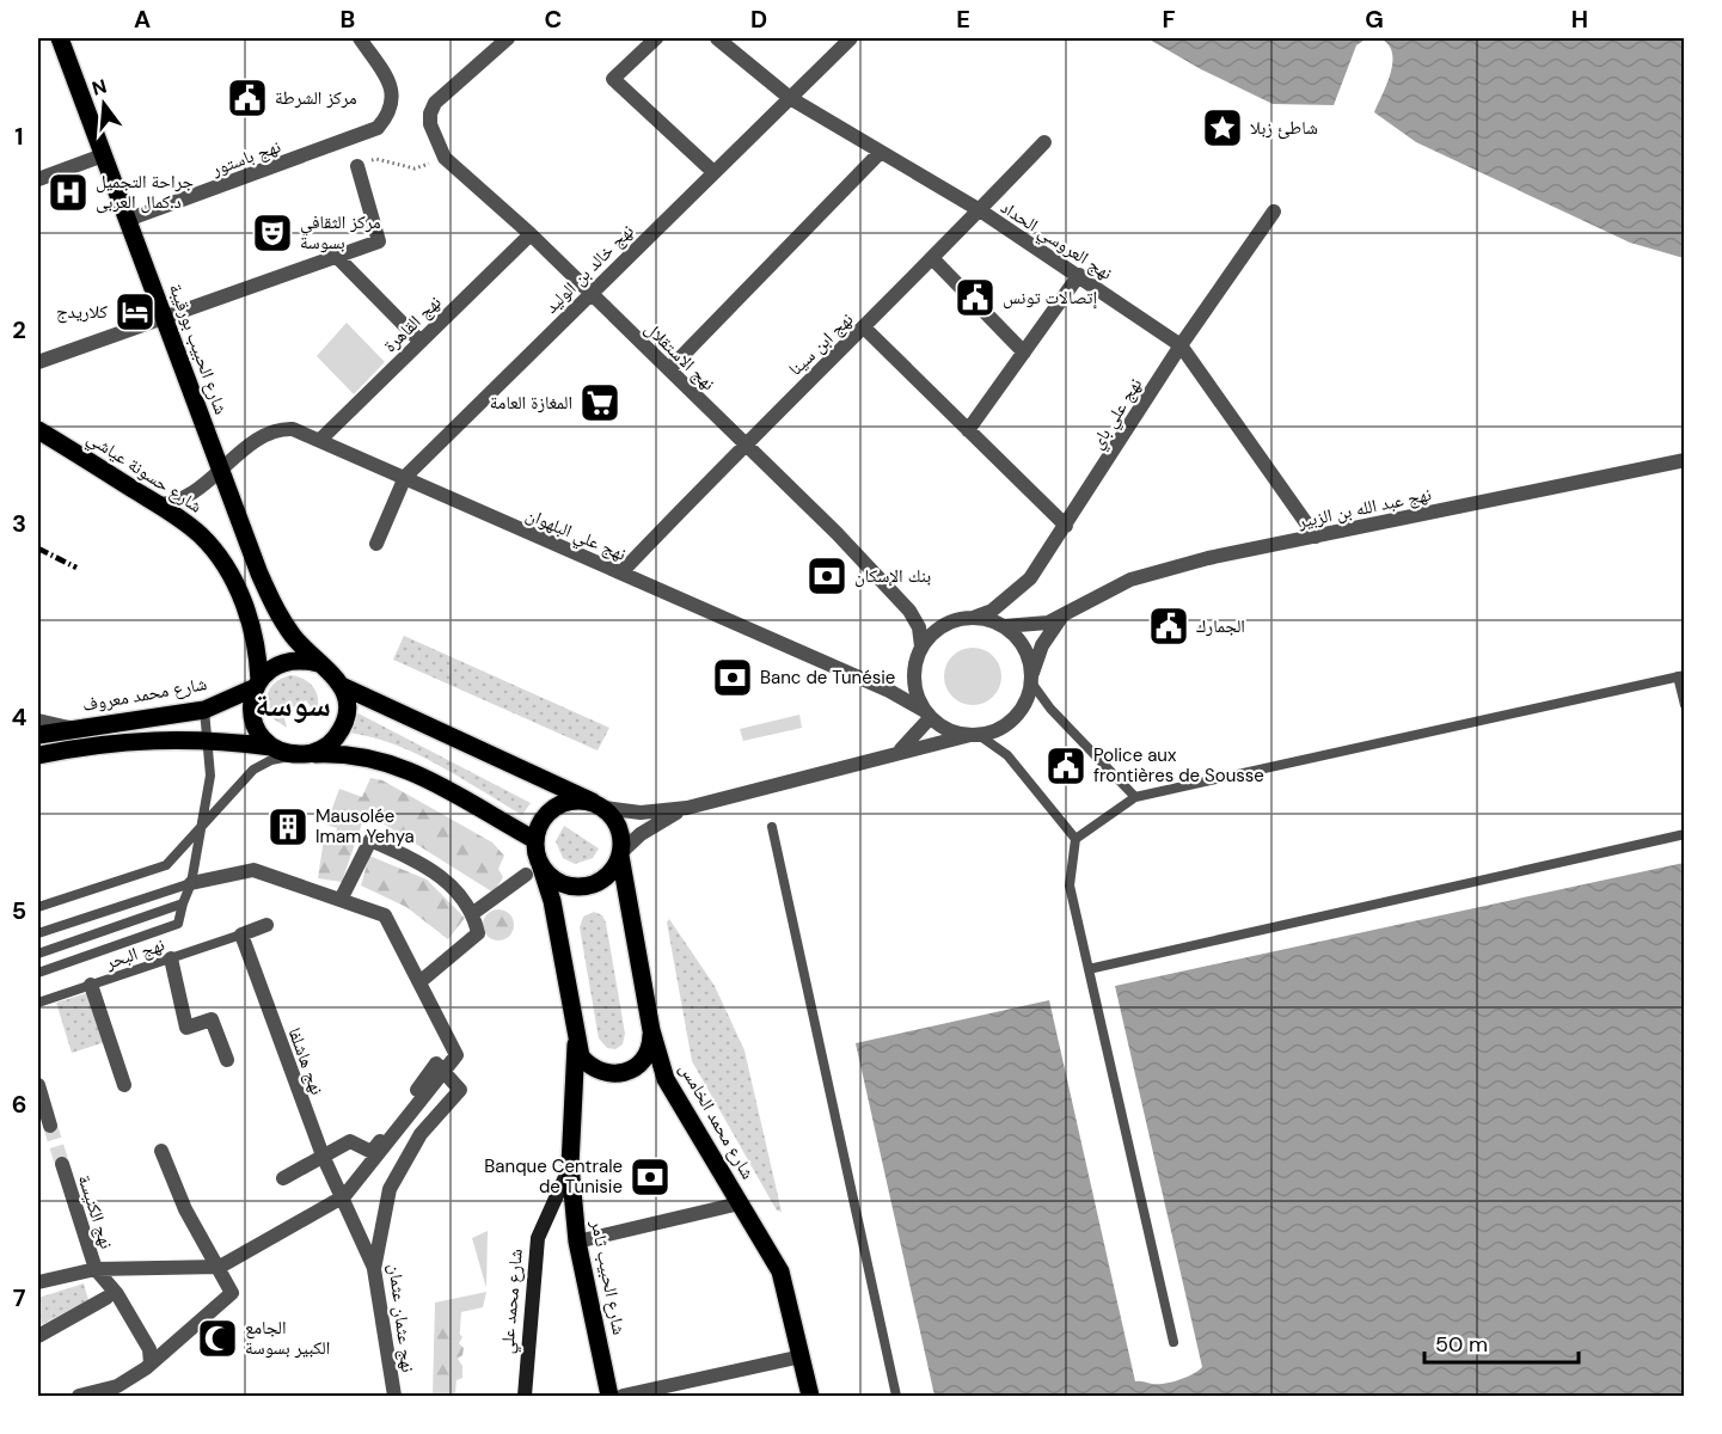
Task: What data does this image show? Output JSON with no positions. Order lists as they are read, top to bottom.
{
  "streets": {
    "main road": [
      "شارع الحبيب بورقيبة",
      "شارع حسونة عياشي",
      "شارع محمد معروف",
      "شارع محمد الخامس",
      "شارع الحبيب ثامر",
      "شارع محمد علي"
    ],
    "street": [
      "نهج باستور",
      "نهج العروسي الحداد",
      "نهج خالد بن الوليد",
      "نهج القاهرة",
      "نهج ابن سينا",
      "نهج الاستقلال",
      "نهج علي باي",
      "نهج عبد الله بن الزبير",
      "نهج علي البلهوان",
      "نهج هاشلفا",
      "نهج الكنيسة",
      "نهج عثمان عثمان"
    ],
    "lane": ["نهج البحر"]
  },
  "crossings": [
    ["نهج باستور", "شارع الحبيب بورقيبة"],
    ["نهج العروسي الحداد", "نهج خالد بن الوليد"],
    ["نهج العروسي الحداد", "نهج ابن سينا"],
    ["نهج العروسي الحداد", "نهج علي باي"],
    ["نهج العروسي الحداد", "نهج عبد الله بن الزبير"],
    ["نهج خالد بن الوليد", "نهج الاستقلال"],
    ["نهج خالد بن الوليد", "نهج علي البلهوان"],
    ["نهج القاهرة", "نهج الاستقلال"],
    ["نهج القاهرة", "نهج علي البلهوان"],
    ["نهج ابن سينا", "نهج الاستقلال"],
    ["نهج ابن سينا", "نهج علي البلهوان"],
    ["شارع الحبيب بورقيبة", "شارع حسونة عياشي"],
    ["شارع الحبيب بورقيبة", "نهج علي البلهوان"],
    ["شارع الحبيب بورقيبة", "شارع محمد معروف"],
    ["نهج الاستقلال", "نهج علي باي"],
    ["نهج الاستقلال", "نهج عبد الله بن الزبير"],
    ["نهج الاستقلال", "نهج علي البلهوان"],
    ["نهج علي باي", "نهج عبد الله بن الزبير"],
    ["نهج علي باي", "نهج علي البلهوان"],
    ["شارع حسونة عياشي", "نهج علي البلهوان"],
    ["شارع حسونة عياشي", "شارع محمد معروف"],
    ["نهج عبد الله بن الزبير", "نهج علي البلهوان"],
    ["نهج البحر", "نهج هاشلفا"],
    ["نهج هاشلفا", "نهج عثمان عثمان"],
    ["شارع محمد الخامس", "شارع محمد علي"],
    ["شارع الحبيب ثامر", "شارع محمد علي"]
  ],
  "districts": ["سوسة"],
  "places": {
    "public building": [
      "مركز الشرطة",
      "إتصالات تونس",
      "الجمارك",
      "Police aux frontières de Sousse"
    ],
    "place": ["شاطئ زبلا"],
    "hospital": ["جراحة التجميل د.كمال العربى"],
    "theatre": ["مركز الثقافي بسوسة"],
    "hotel": ["كلاريدج"],
    "supermarket": ["المغازة العامة"],
    "bank": ["بنك الإسكان", "Banc de Tunésie", "Banque Centrale de Tunisie"],
    "building": ["Mausolée Imam Yehya"],
    "mosque": ["الجامع الكبير بسوسة"]
  },
  "scale_bar": "50 m",
  "north": "top",
  "grid": {
    "columns": [
      "A",
      "B",
      "C",
      "D",
      "E",
      "F",
      "G",
      "H"
    ],
    "rows": [
      "1",
      "2",
      "3",
      "4",
      "5",
      "6",
      "7"
    ]
  }
}
